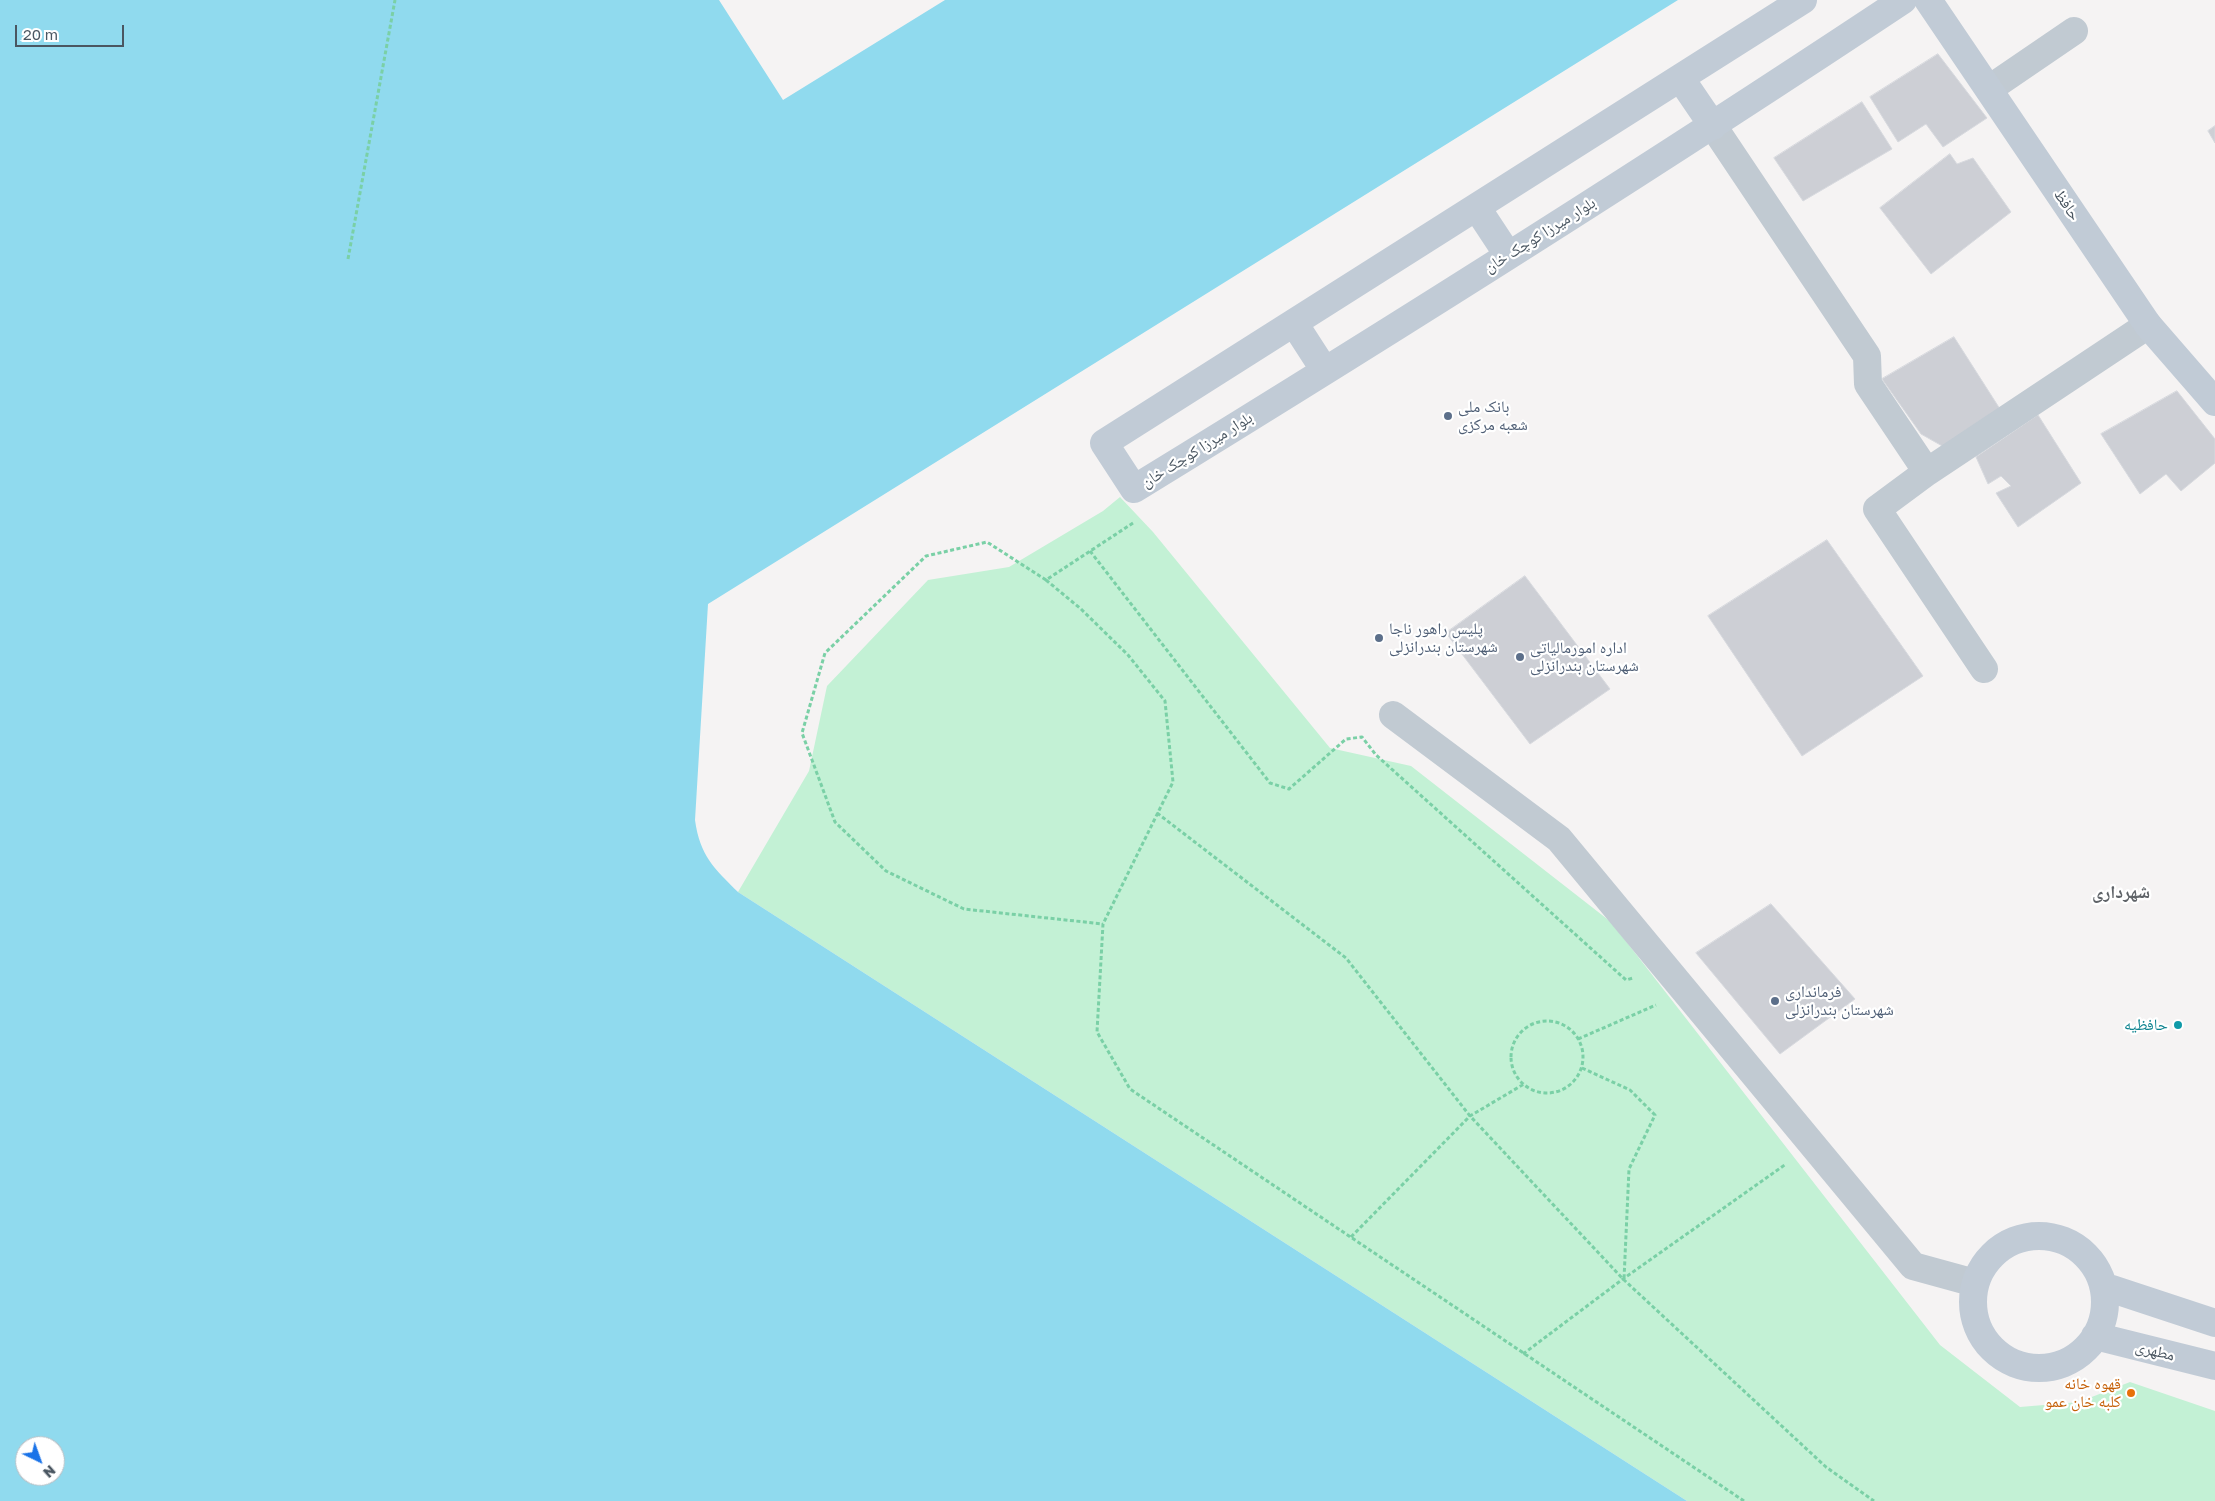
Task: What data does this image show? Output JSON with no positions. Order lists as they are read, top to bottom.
{
  "streets": {
    "street": ["حافظ", "بلوار میرزا کوچک خان", "مطهری"]
  },
  "districts": ["شهرداری"],
  "places": [
    "بانک ملی شعبه مرکزی",
    "پلیس راهور ناجا شهرستان بندرانزلی",
    "اداره امورمالیاتی شهرستان بندرانزلی",
    "فرمانداری شهرستان بندرانزلی",
    "حافظیه",
    "قهوه خانه کلبه خان عمو"
  ],
  "scale_bar": "20 m",
  "north": "bottom right"
}
